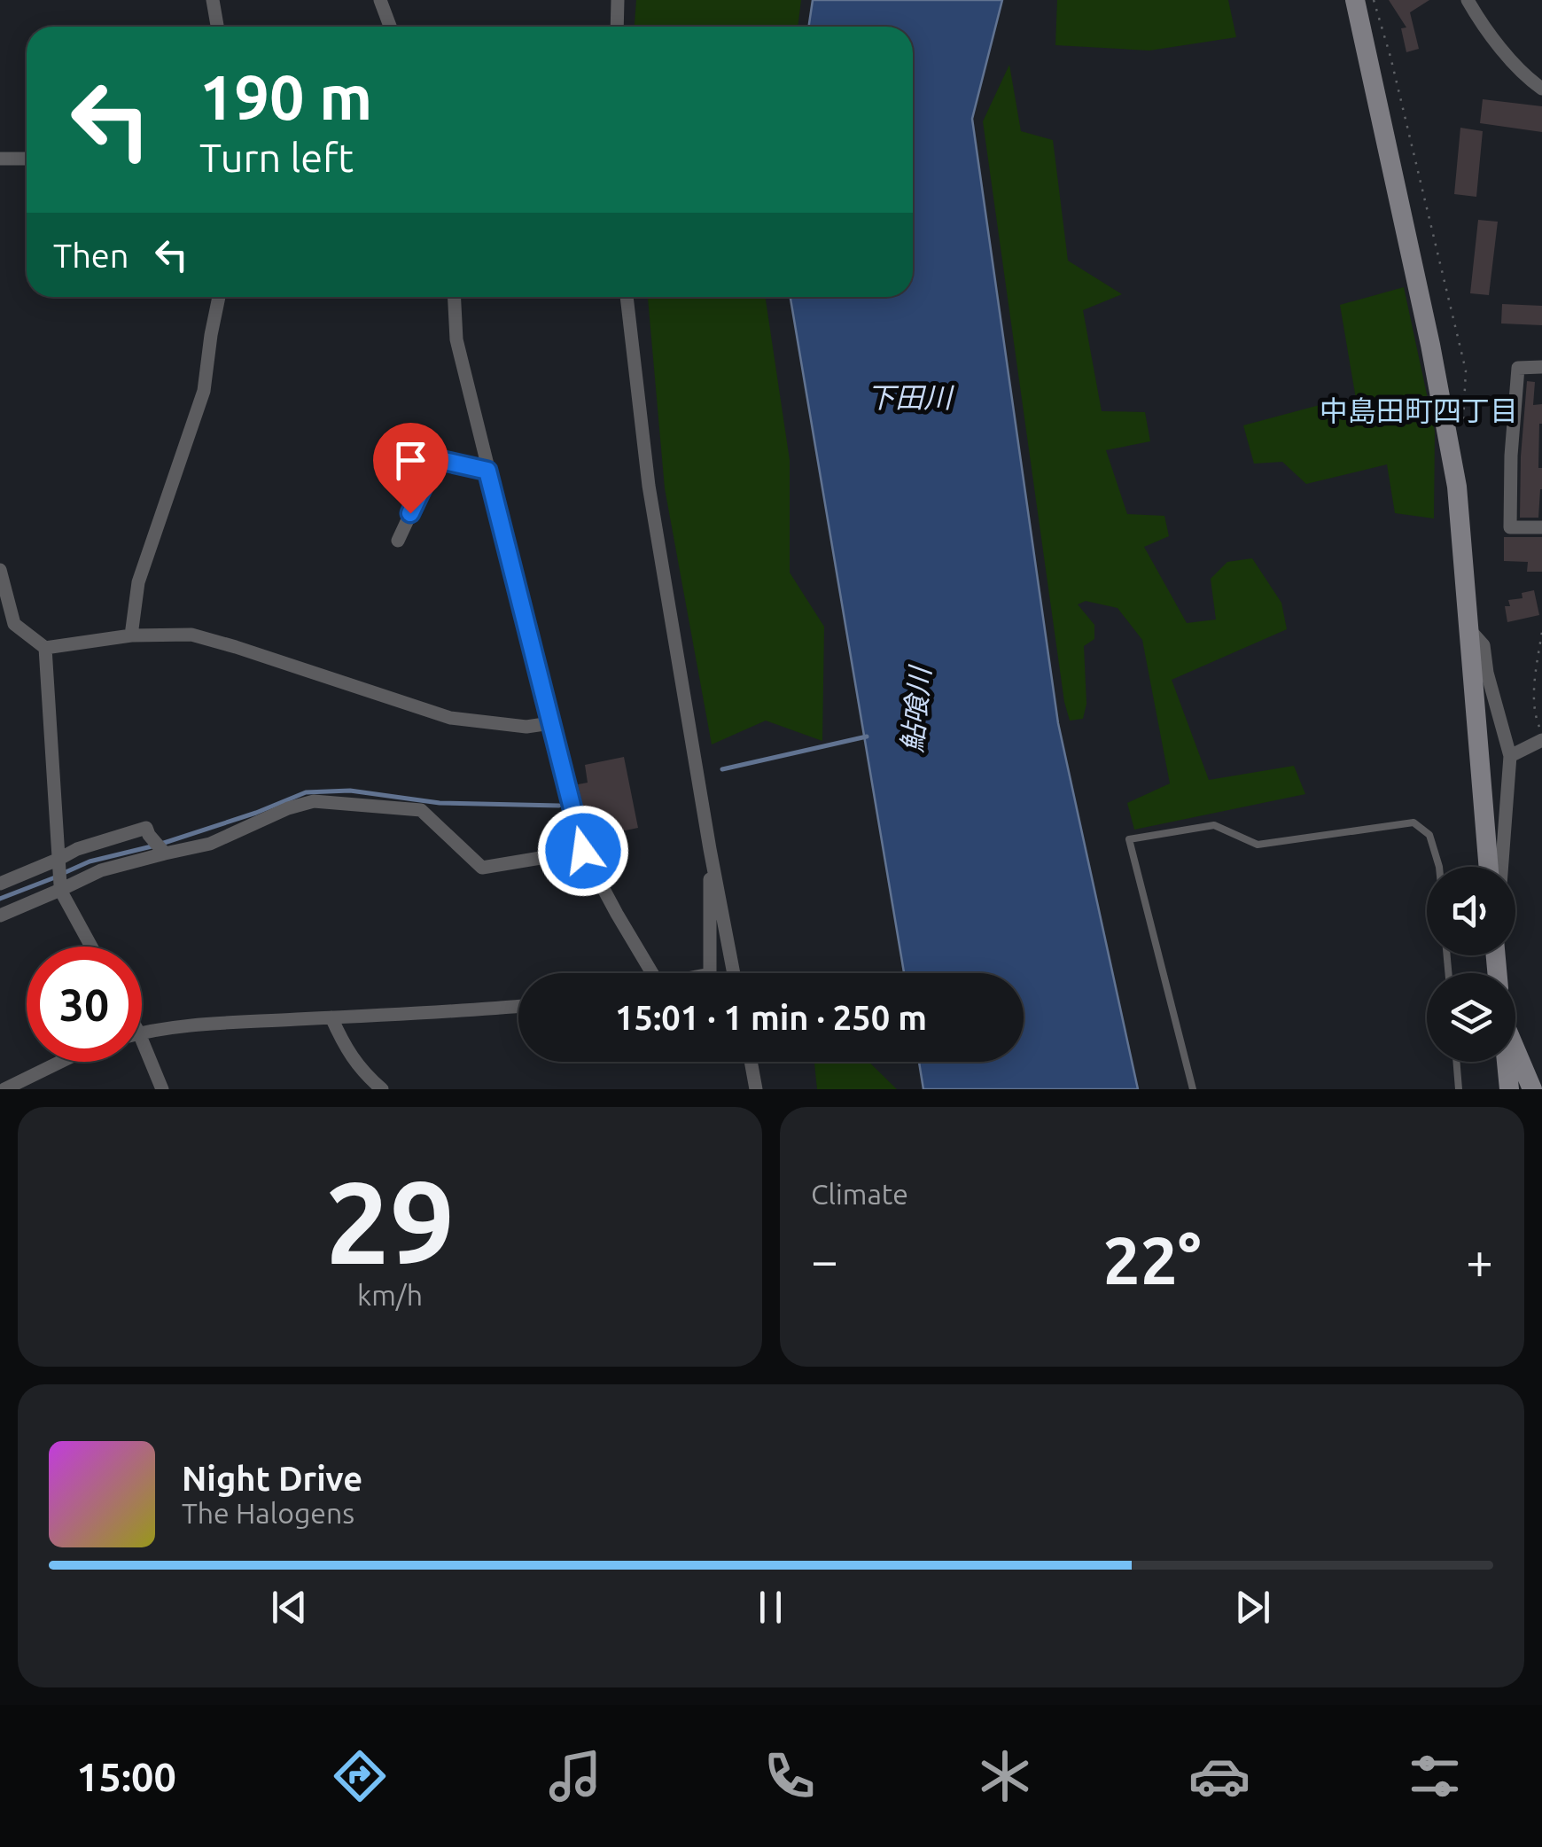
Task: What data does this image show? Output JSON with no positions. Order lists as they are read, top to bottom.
{
  "districts": ["中島田町四丁目"],
  "water": ["下田川", "鮎喰川"],
  "page": {
    "turn": ["190 m", "Turn left"],
    "then": "Then",
    "limit": "30",
    "trip": "15:01 · 1 min · 250 m",
    "tile": [
      ["29", "km/h"],
      "Climate"
    ],
    "heat": ["−", "22°", "+"],
    "song": ["Night Drive", "The Halogens"],
    "tabs": "15:00"
  }
}
